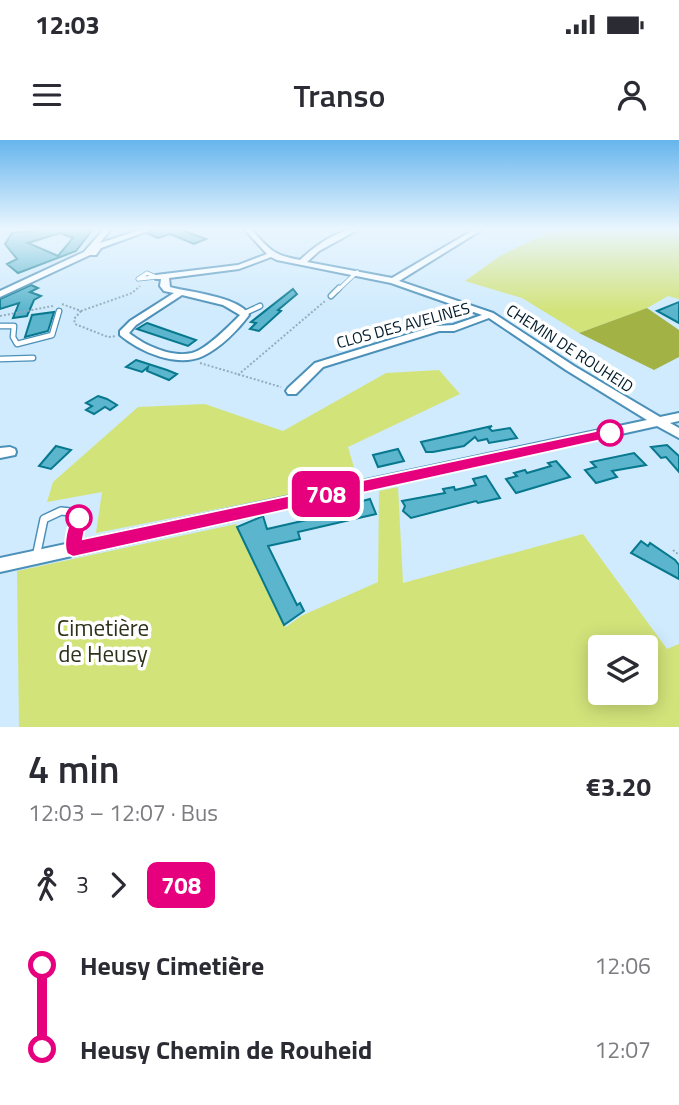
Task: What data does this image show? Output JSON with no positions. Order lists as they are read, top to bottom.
{
  "streets": {
    "street": ["CLOS DES AVELINES", "CHEMIN DE ROUHEID"]
  },
  "crossings": [
    ["CLOS DES AVELINES", "CHEMIN DE ROUHEID"]
  ],
  "parks": ["Cimetière de Heusy"],
  "lines": ["bus line 708"],
  "page": {
    "status": "12:03",
    "header": "Transo",
    "on_map": "708",
    "heading": ["4 min", "12:03 – 12:07 · Bus", "€3.20"],
    "legs": ["3", "708"],
    "list": [
      {
        "name": "Heusy Cimetière",
        "value": "12:06"
      },
      {
        "name": "Heusy Chemin de Rouheid",
        "value": "12:07"
      }
    ]
  }
}
